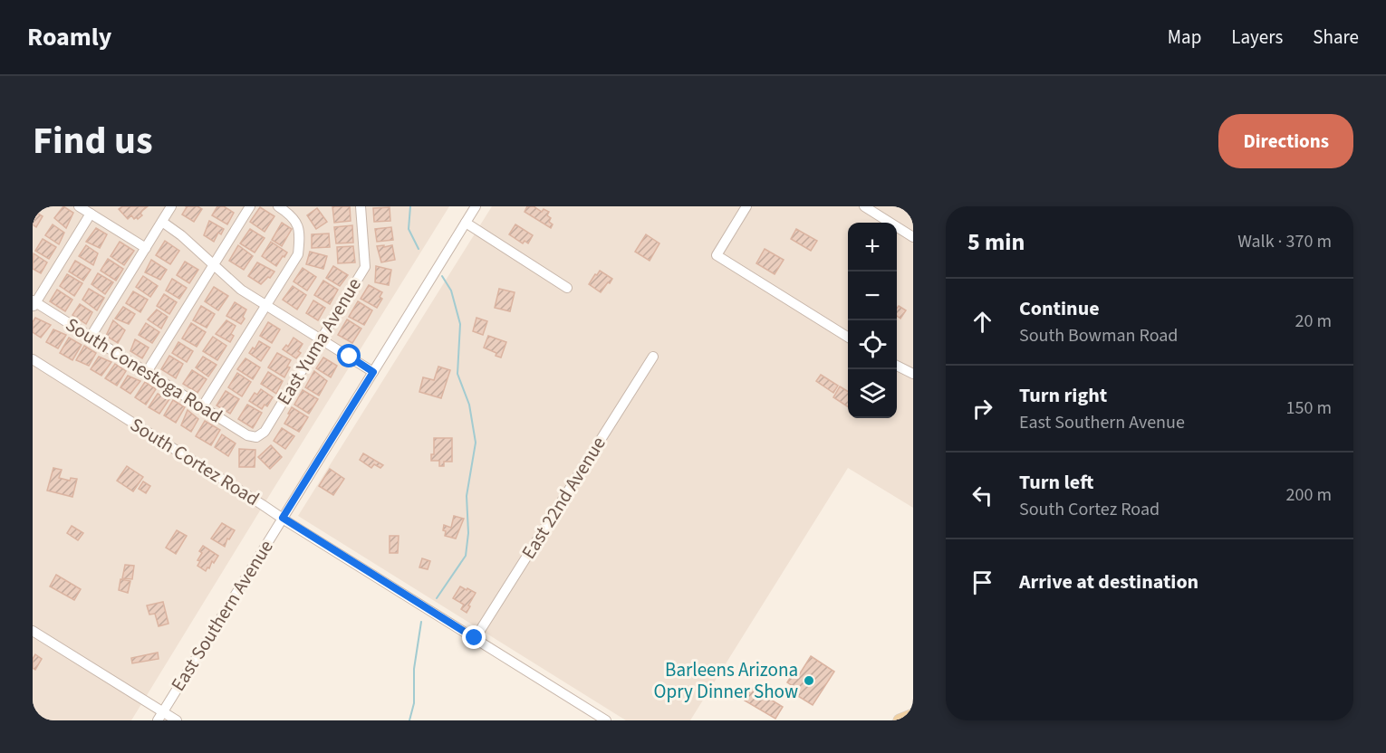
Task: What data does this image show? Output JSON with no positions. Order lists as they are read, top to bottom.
{
  "streets": {
    "street": [
      "East Yuma Avenue",
      "South Conestoga Road",
      "South Cortez Road",
      "East 22nd Avenue",
      "East Southern Avenue"
    ]
  },
  "crossings": [
    ["East Yuma Avenue", "South Conestoga Road"],
    ["South Cortez Road", "East 22nd Avenue"],
    ["South Cortez Road", "East Southern Avenue"]
  ],
  "places": ["Barleens Arizona Opry Dinner Show"],
  "page": {
    "header": "Roamly",
    "nav": ["Map", "Layers", "Share"],
    "title": "Find us",
    "buttons": "Directions",
    "heading": ["5 min", "Walk · 370 m"],
    "map_buttons": ["+", "−"],
    "list": [
      ["Continue", "South Bowman Road", "20 m"],
      ["Turn right", "East Southern Avenue", "150 m"],
      ["Turn left", "South Cortez Road", "200 m"],
      "Arrive at destination"
    ]
  }
}
